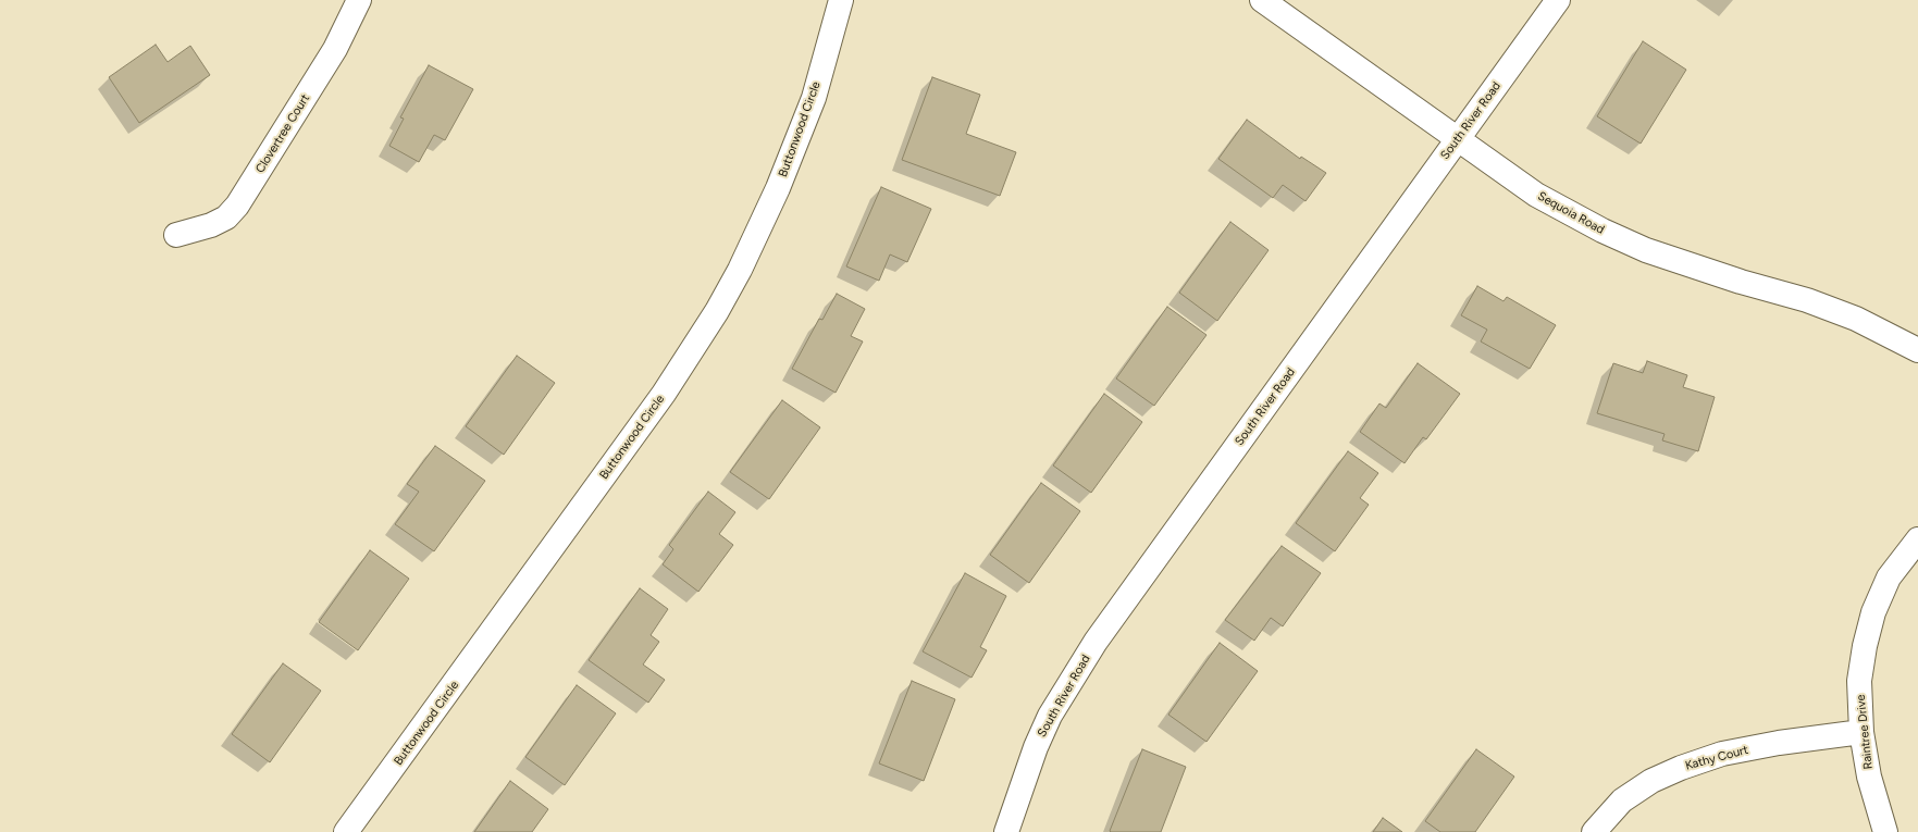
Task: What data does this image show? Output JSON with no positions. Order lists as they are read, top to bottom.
{
  "streets": {
    "street": [
      "South River Road",
      "Buttonwood Circle",
      "Clovertree Court",
      "Sequoia Road",
      "Raintree Drive",
      "Kathy Court"
    ]
  },
  "crossings": [
    ["South River Road", "Sequoia Road"],
    ["Raintree Drive", "Kathy Court"]
  ]
}
